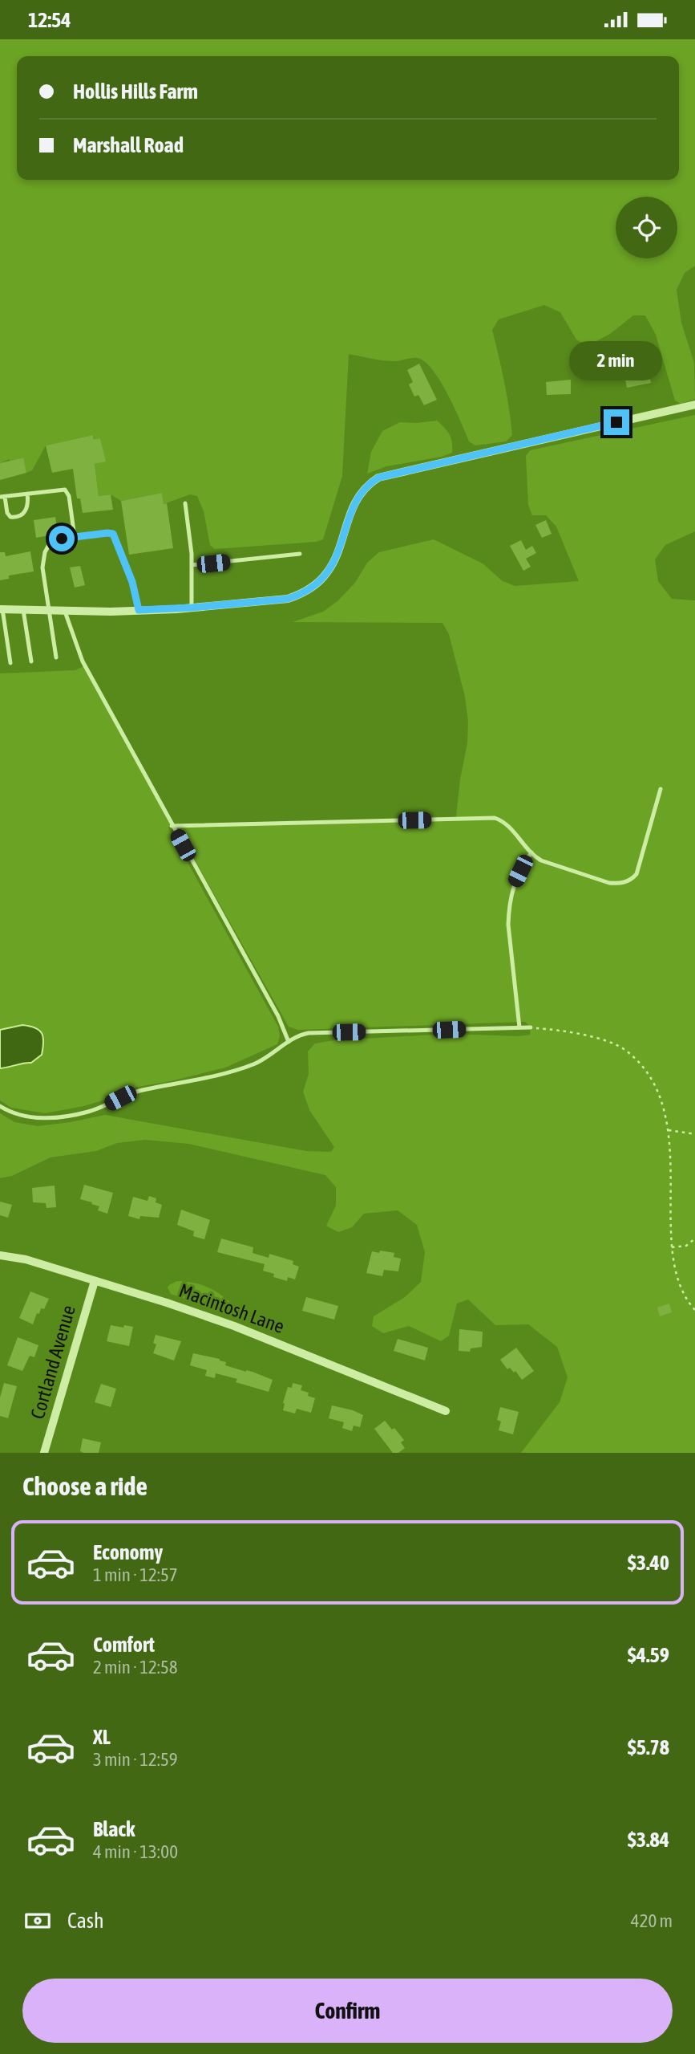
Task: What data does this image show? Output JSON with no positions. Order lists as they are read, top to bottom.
{
  "streets": {
    "street": ["Macintosh Lane", "Cortland Avenue"]
  },
  "crossings": [
    ["Macintosh Lane", "Cortland Avenue"]
  ],
  "page": {
    "status": "12:54",
    "banner": ["Hollis Hills Farm", "Marshall Road"],
    "bubble": "2 min",
    "heading": "Choose a ride",
    "list": [
      {
        "name": "Economy",
        "note": "1 min · 12:57",
        "value": "$3.40"
      },
      {
        "name": "Comfort",
        "note": "2 min · 12:58",
        "value": "$4.59"
      },
      {
        "name": "XL",
        "note": "3 min · 12:59",
        "value": "$5.78"
      },
      {
        "name": "Black",
        "note": "4 min · 13:00",
        "value": "$3.84"
      }
    ],
    "pay": ["Cash", "420 m"],
    "buttons": "Confirm"
  }
}
